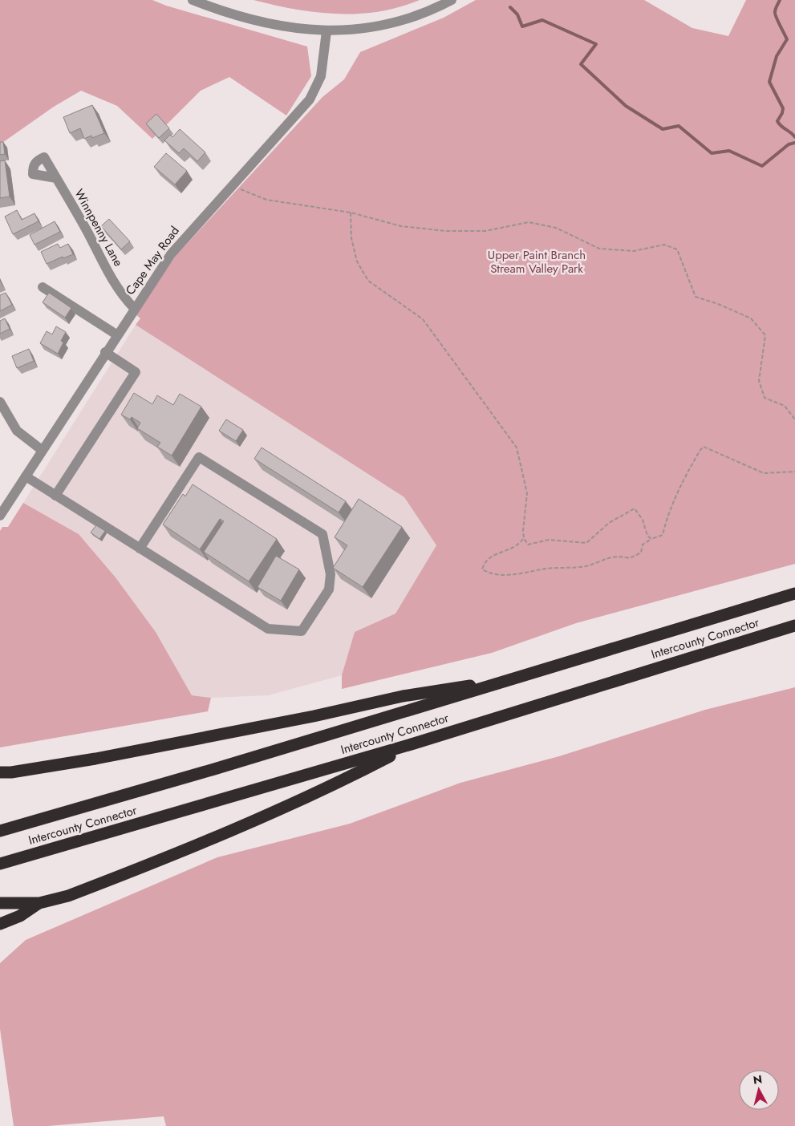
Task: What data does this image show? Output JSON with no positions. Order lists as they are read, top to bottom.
{
  "streets": {
    "highway": ["Intercounty Connector"],
    "street": ["Winnpenny Lane", "Cape May Road"]
  },
  "crossings": [
    ["Winnpenny Lane", "Cape May Road"]
  ],
  "parks": ["Upper Paint Branch Stream Valley Park"],
  "north": "top"
}
